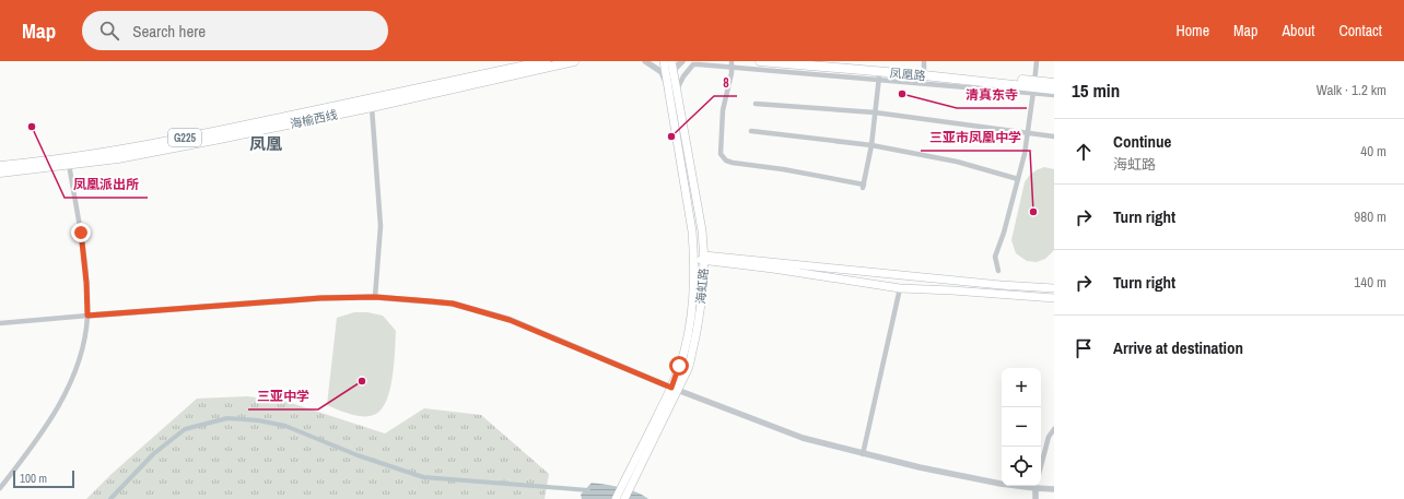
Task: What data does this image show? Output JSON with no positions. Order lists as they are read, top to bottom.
{
  "streets": {
    "highway": ["凤凰路", "海榆西线", "G225"],
    "main road": ["海虹路"]
  },
  "districts": ["凤凰"],
  "places": [
    "清真东寺",
    "凤凰派出所",
    "8",
    "三亚市凤凰中学",
    "三亚中学"
  ],
  "scale_bar": "100 m",
  "page": {
    "header": "Map",
    "search": "Search here",
    "nav": [
      "Home",
      "Map",
      "About",
      "Contact"
    ],
    "heading": ["15 min", "Walk · 1.2 km"],
    "list": [
      ["Continue", "海虹路", "40 m"],
      ["Turn right", "980 m"],
      ["Turn right", "140 m"],
      "Arrive at destination"
    ],
    "map_buttons": ["+", "−"],
    "scale": "100 m"
  }
}
